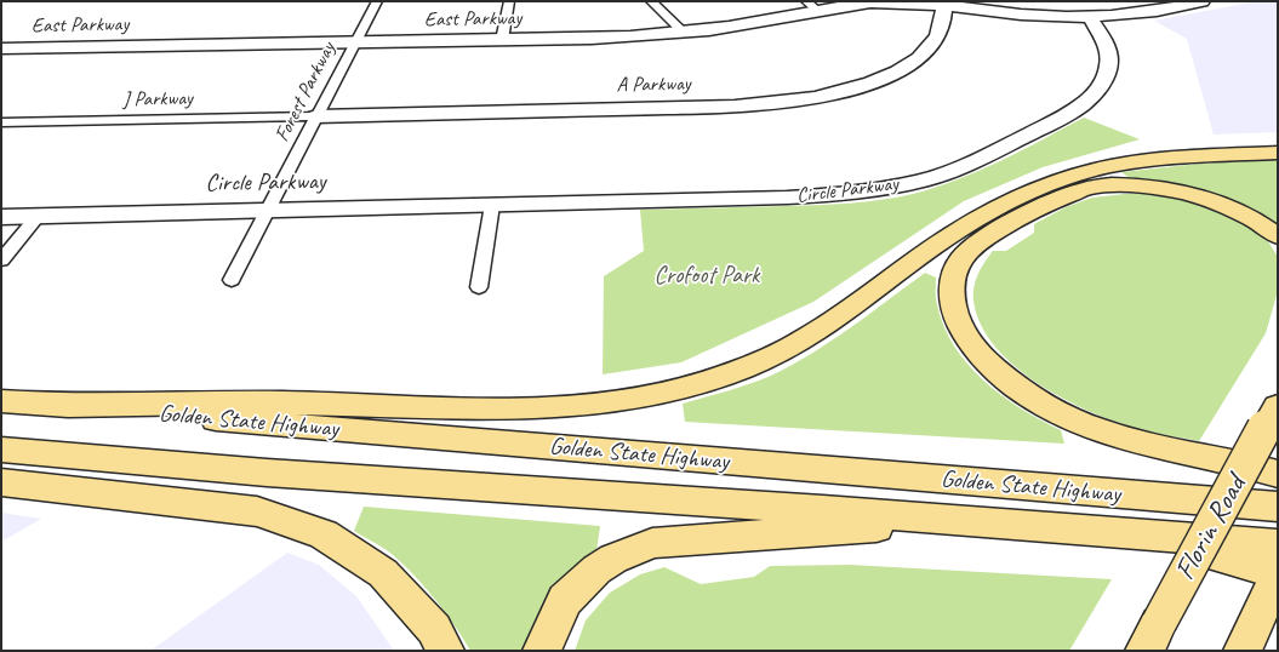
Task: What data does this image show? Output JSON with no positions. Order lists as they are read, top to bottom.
{
  "streets": {
    "main road": ["Golden State Highway", "Florin Road"],
    "street": [
      "East Parkway",
      "A Parkway",
      "Forest Parkway",
      "J Parkway",
      "Circle Parkway"
    ]
  },
  "crossings": [
    ["East Parkway", "A Parkway"],
    ["East Parkway", "Forest Parkway"],
    ["East Parkway", "Circle Parkway"],
    ["A Parkway", "Forest Parkway"],
    ["A Parkway", "J Parkway"],
    ["Forest Parkway", "J Parkway"],
    ["Forest Parkway", "Circle Parkway"]
  ],
  "parks": ["Crofoot Park"]
}
